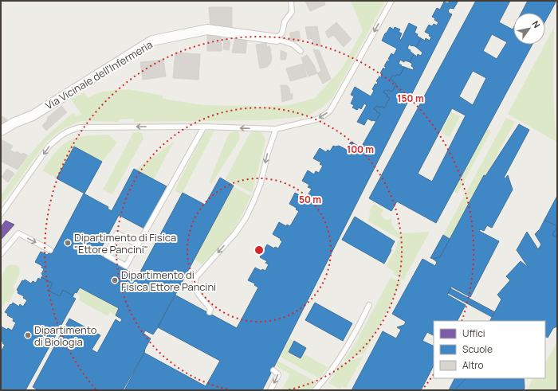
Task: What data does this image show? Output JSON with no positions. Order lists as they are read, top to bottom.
{
  "streets": {
    "street": ["Via Vicinale dell'Infermeria"]
  },
  "places": ["Dipartimento di Fisica \"Ettore Pancini\"", "Dipartimento di Fisica Ettore Pancini", "Dipartimento di Biologia"],
  "legend": ["Uffici", "Scuole", "Altro"],
  "north": "top right",
  "rings": ["150 m", "100 m", "50 m"]
}
